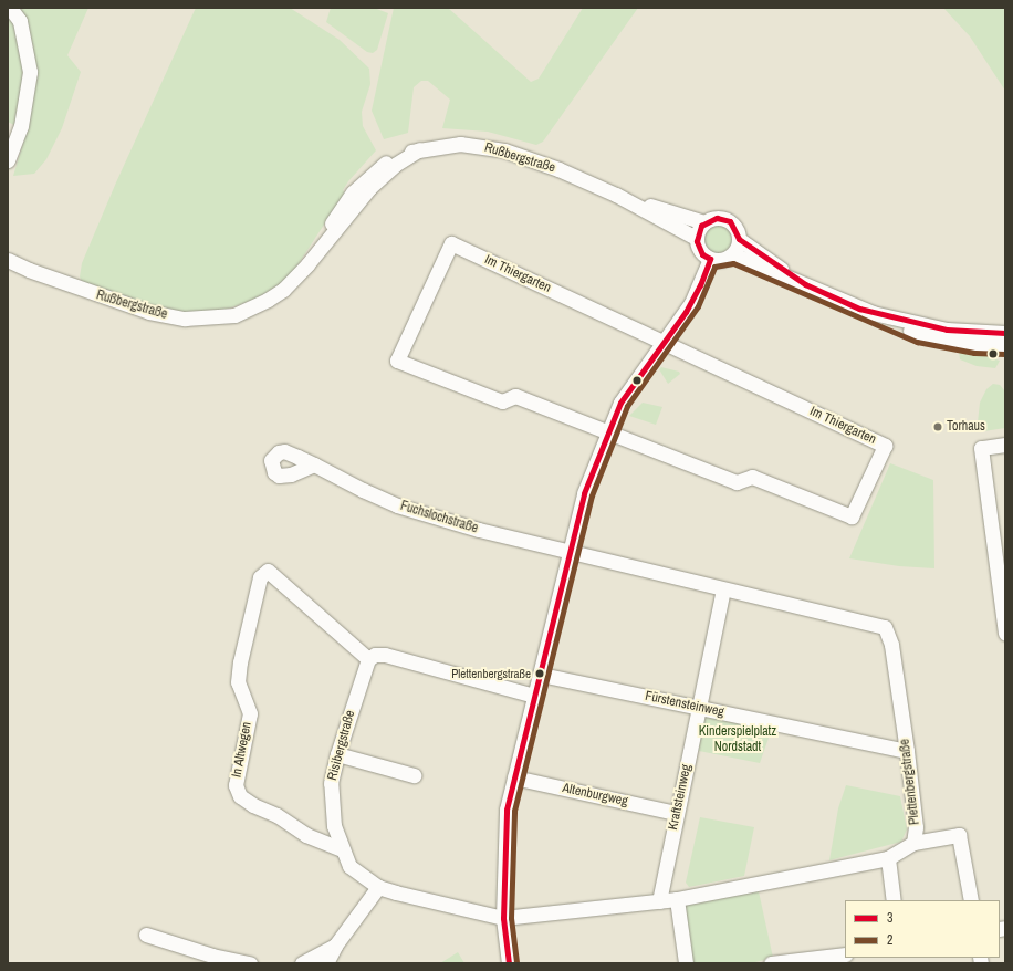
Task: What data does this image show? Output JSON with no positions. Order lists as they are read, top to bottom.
{
  "streets": {
    "street": [
      "Rußbergstraße",
      "Im Thiergarten",
      "Fuchslochstraße",
      "Fürstensteinweg",
      "Risibergstraße",
      "In Altwegen",
      "Plettenbergstraße",
      "Altenburgweg",
      "Kraftsteinweg"
    ]
  },
  "crossings": [
    ["Fuchslochstraße", "Plettenbergstraße"],
    ["Fürstensteinweg", "Plettenbergstraße"],
    ["Fürstensteinweg", "Kraftsteinweg"],
    ["Risibergstraße", "In Altwegen"],
    ["Risibergstraße", "Plettenbergstraße"],
    ["Plettenbergstraße", "Kraftsteinweg"],
    ["Altenburgweg", "Kraftsteinweg"]
  ],
  "parks": ["Kinderspielplatz Nordstadt"],
  "places": ["Torhaus", "Plettenbergstraße"],
  "lines": ["transit line 3", "transit line 2"],
  "legend": ["3", "2"]
}
